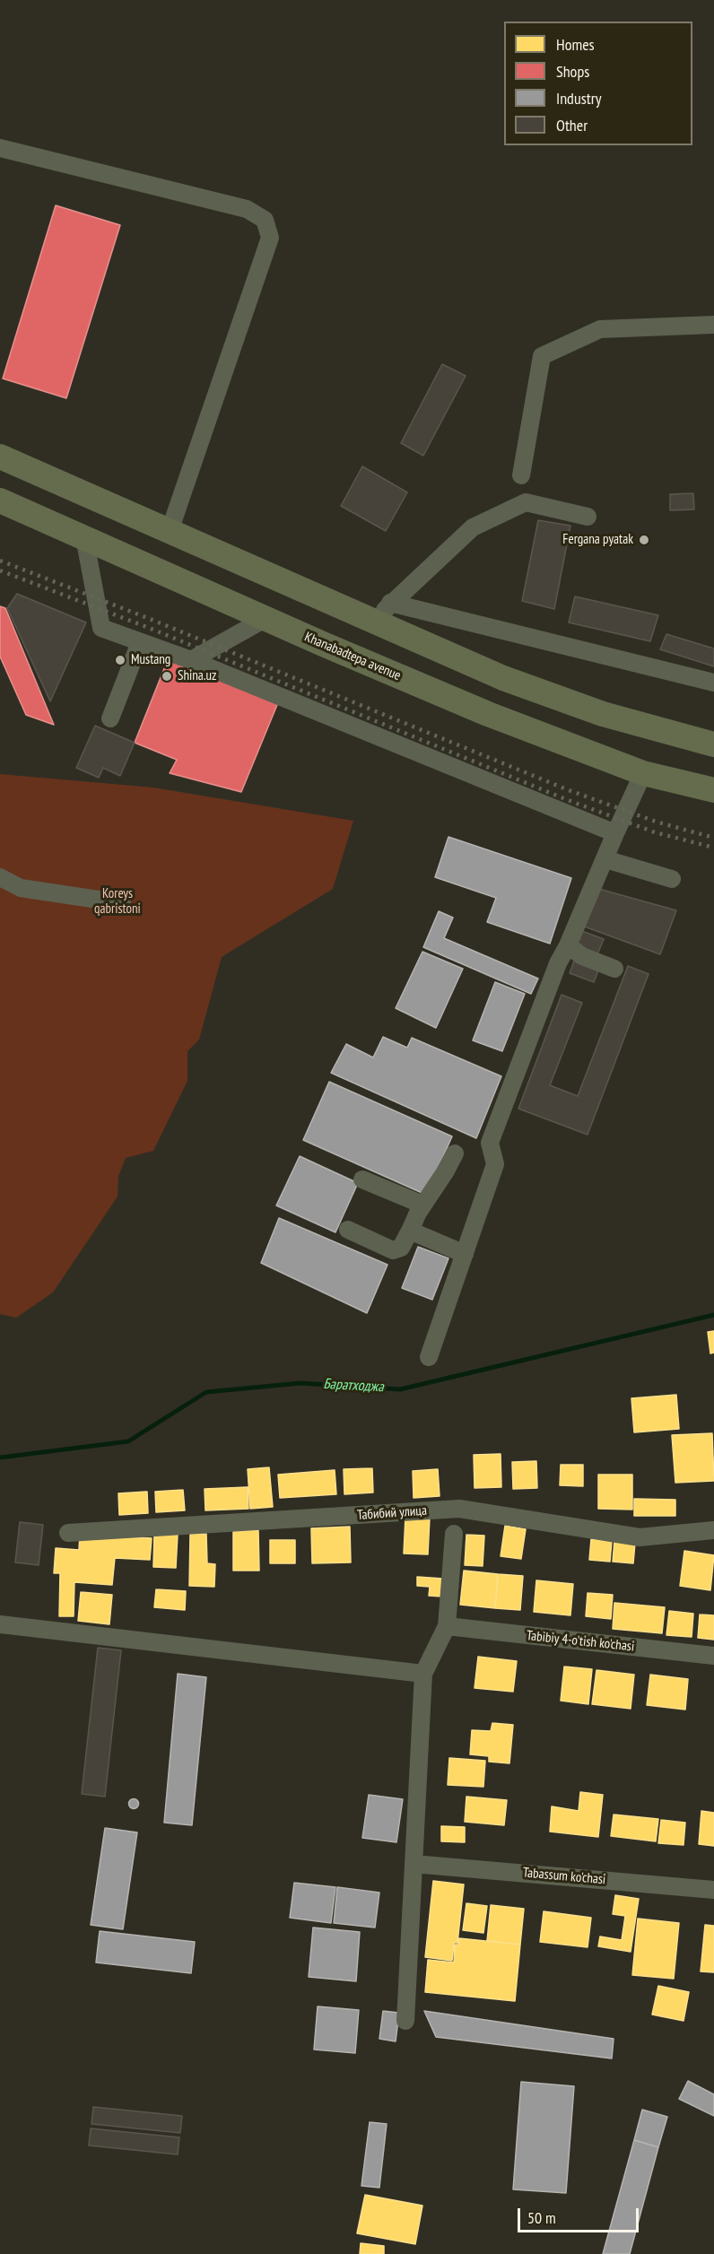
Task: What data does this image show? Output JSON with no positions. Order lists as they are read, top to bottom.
{
  "streets": {
    "highway": ["Khanabadtepa avenue"],
    "street": ["Табибий улица", "Tabibiy 4-o'tish ko'chasi", "Tabassum ko'chasi"]
  },
  "water": ["Баратходжа"],
  "parks": ["Koreys qabristoni"],
  "places": ["Fergana pyatak", "Mustang", "Shina.uz"],
  "legend": [
    "Homes",
    "Shops",
    "Industry",
    "Other"
  ],
  "scale_bar": "50 m"
}
